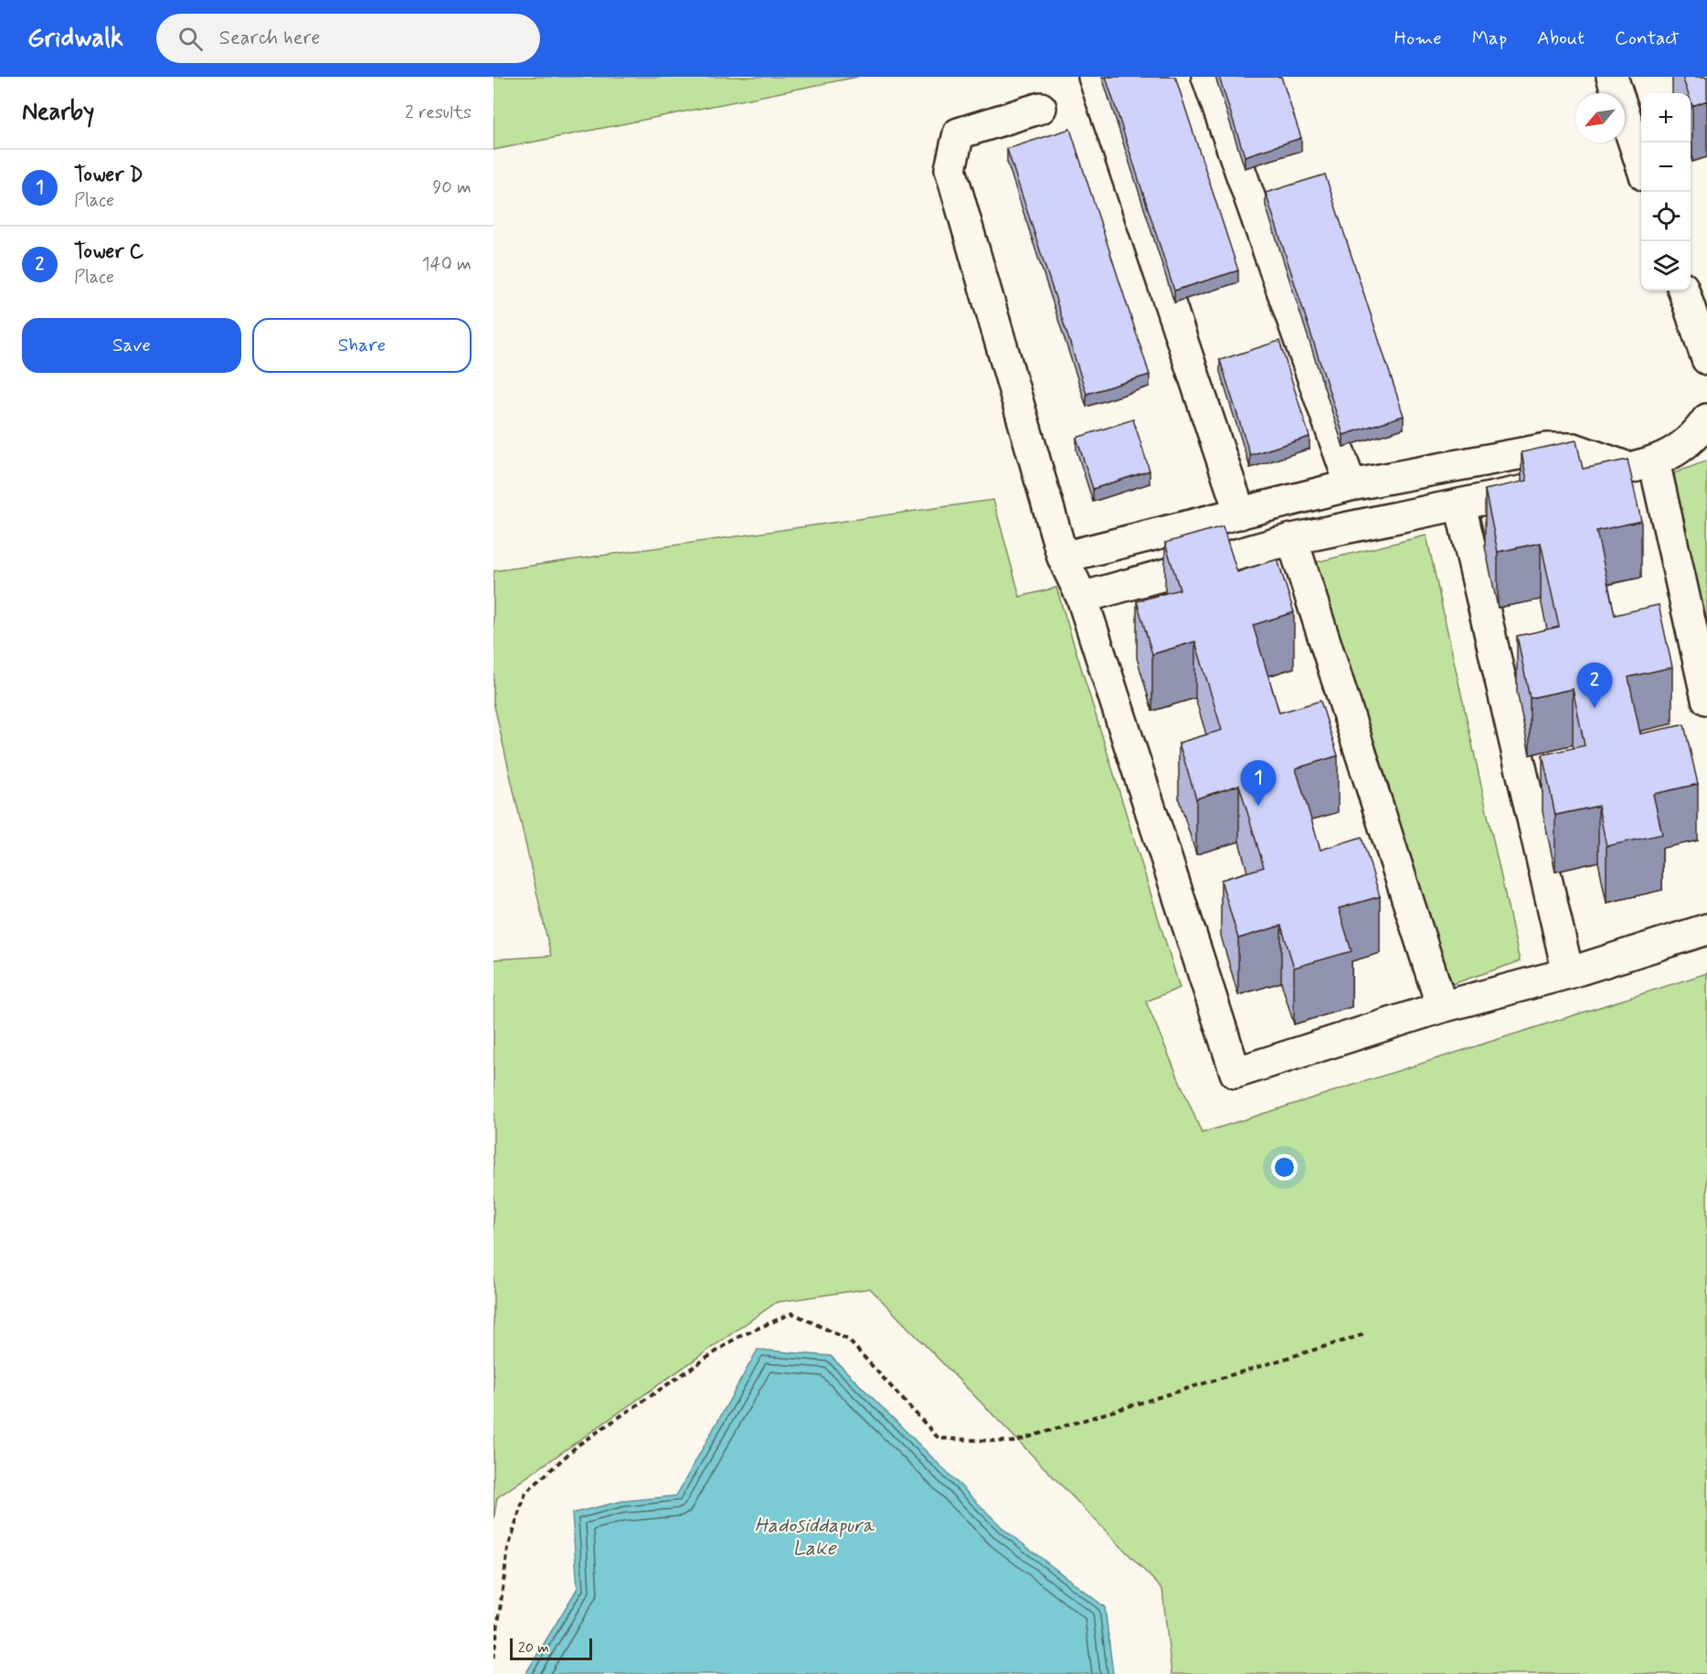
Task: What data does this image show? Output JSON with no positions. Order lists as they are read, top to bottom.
{
  "water": ["Hadosiddapura Lake"],
  "scale_bar": "20 m",
  "north": "bottom left",
  "page": {
    "header": "Gridwalk",
    "search": "Search here",
    "nav": [
      "Home",
      "Map",
      "About",
      "Contact"
    ],
    "heading": ["Nearby", "2 results"],
    "map_buttons": ["+", "−"],
    "list": [
      {
        "mark": "1",
        "name": "Tower D",
        "note": "Place",
        "value": "90 m"
      },
      {
        "mark": "2",
        "name": "Tower C",
        "note": "Place",
        "value": "140 m"
      }
    ],
    "buttons": ["Save", "Share"],
    "pins": ["2", "1"],
    "scale": "20 m"
  }
}
